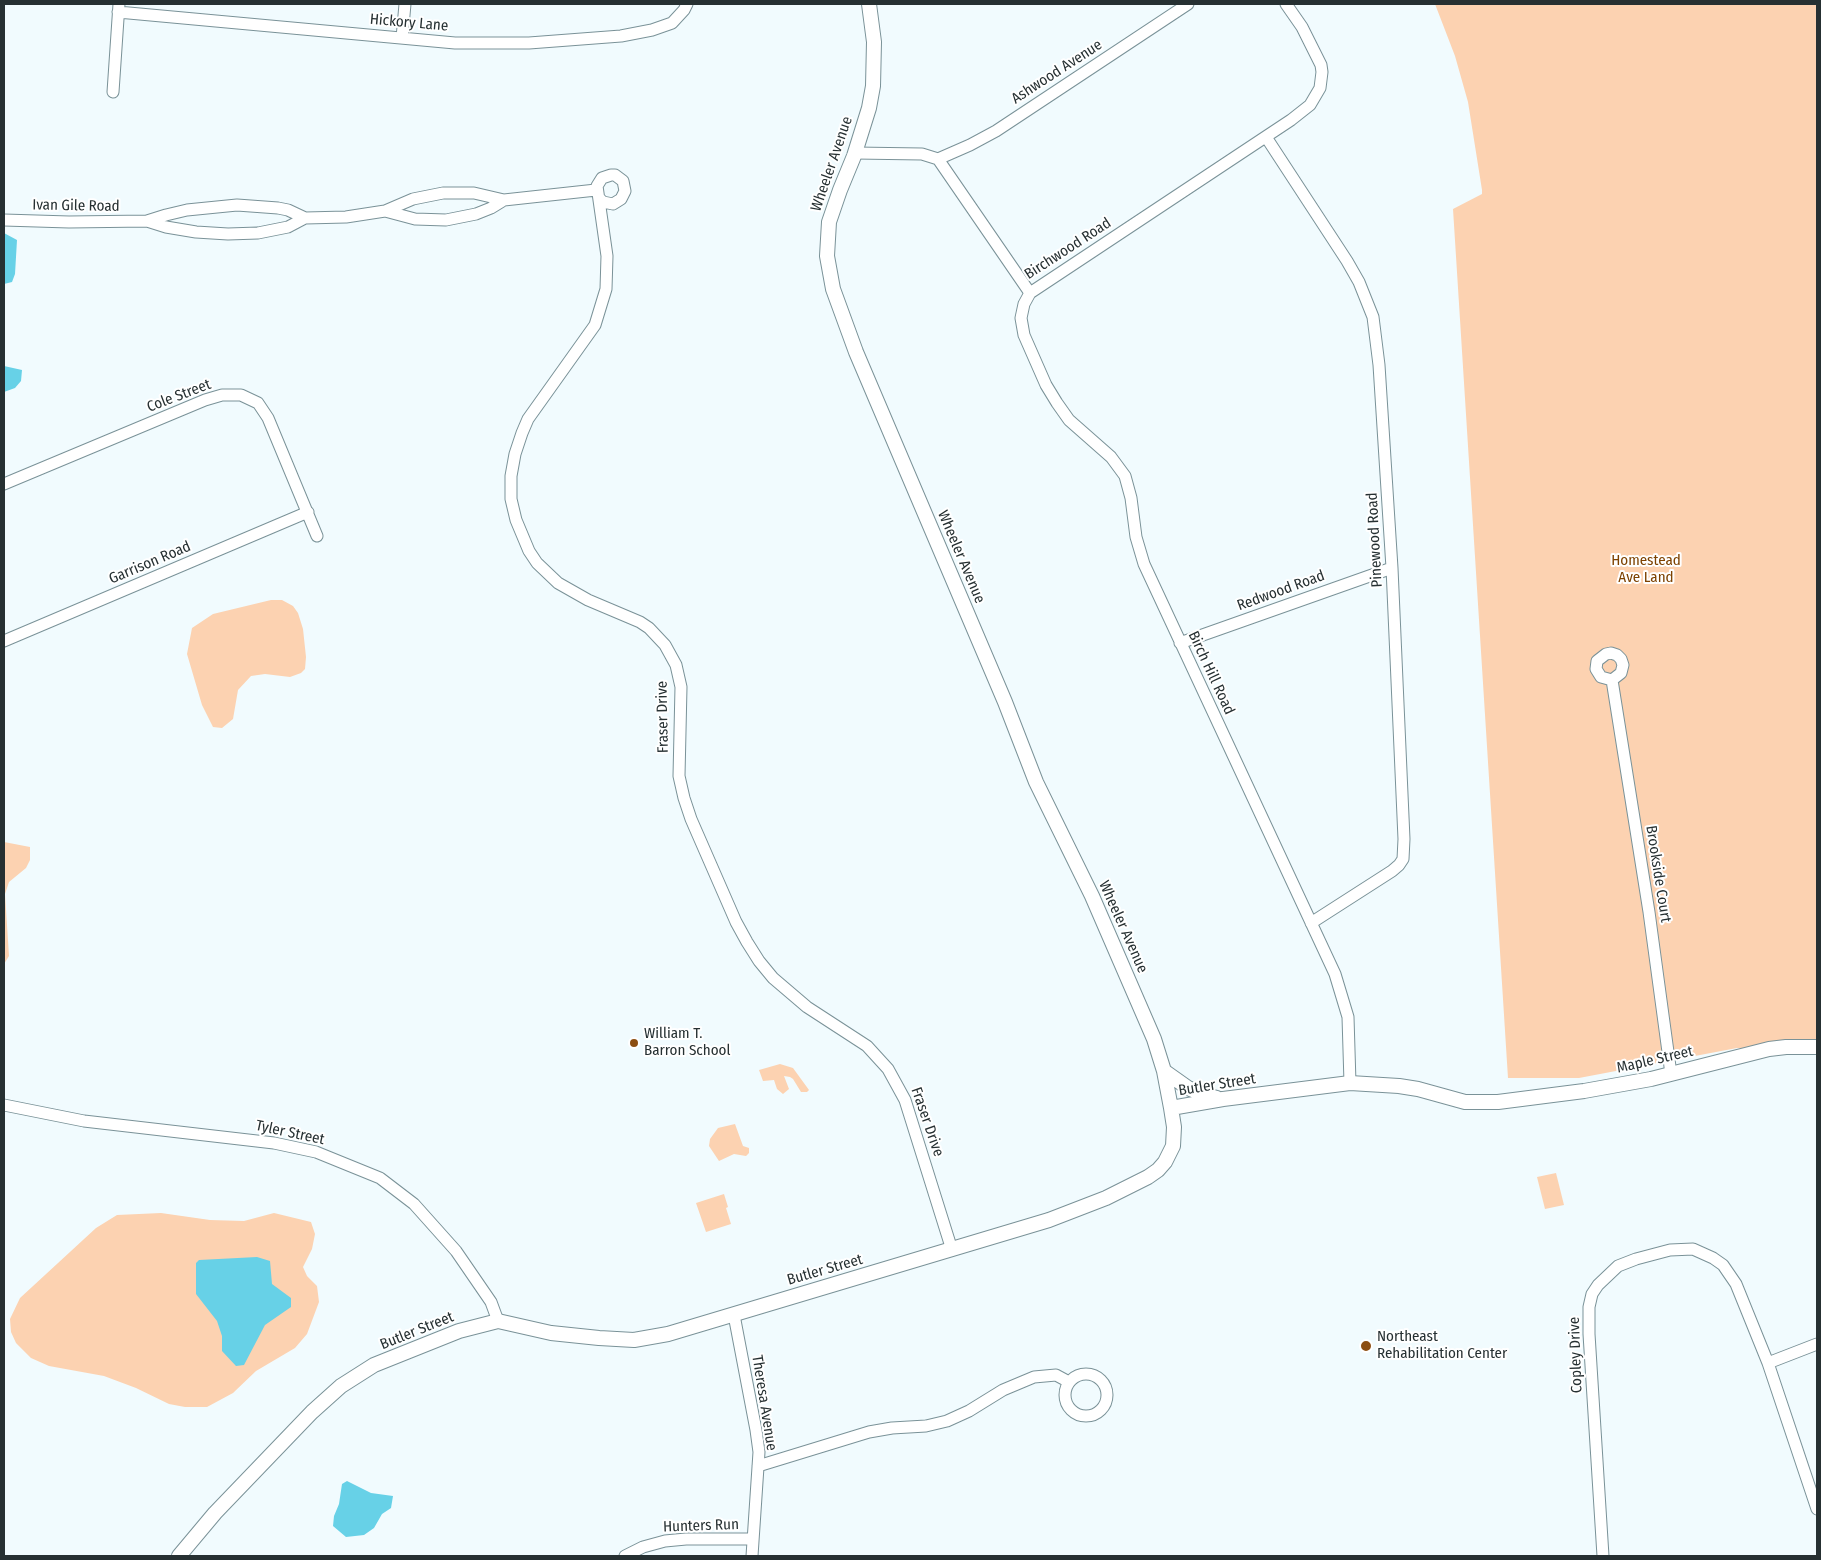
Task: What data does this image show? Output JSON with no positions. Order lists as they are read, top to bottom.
{
  "streets": {
    "street": [
      "Hickory Lane",
      "Ashwood Avenue",
      "Wheeler Avenue",
      "Ivan Gile Road",
      "Birchwood Road",
      "Cole Street",
      "Pinewood Road",
      "Garrison Road",
      "Redwood Road",
      "Birch Hill Road",
      "Fraser Drive",
      "Brookside Court",
      "Maple Street",
      "Butler Street",
      "Tyler Street",
      "Copley Drive",
      "Theresa Avenue",
      "Hunters Run"
    ]
  },
  "crossings": [
    ["Ashwood Avenue", "Birchwood Road"],
    ["Wheeler Avenue", "Butler Street"],
    ["Ivan Gile Road", "Fraser Drive"],
    ["Birchwood Road", "Pinewood Road"],
    ["Birchwood Road", "Birch Hill Road"],
    ["Cole Street", "Garrison Road"],
    ["Pinewood Road", "Redwood Road"],
    ["Pinewood Road", "Birch Hill Road"],
    ["Redwood Road", "Birch Hill Road"],
    ["Birch Hill Road", "Butler Street"],
    ["Fraser Drive", "Butler Street"],
    ["Brookside Court", "Maple Street"],
    ["Maple Street", "Butler Street"],
    ["Butler Street", "Tyler Street"],
    ["Butler Street", "Theresa Avenue"],
    ["Theresa Avenue", "Hunters Run"]
  ],
  "parks": ["Homestead Ave Land"],
  "places": ["William T. Barron School", "Northeast Rehabilitation Center"]
}
